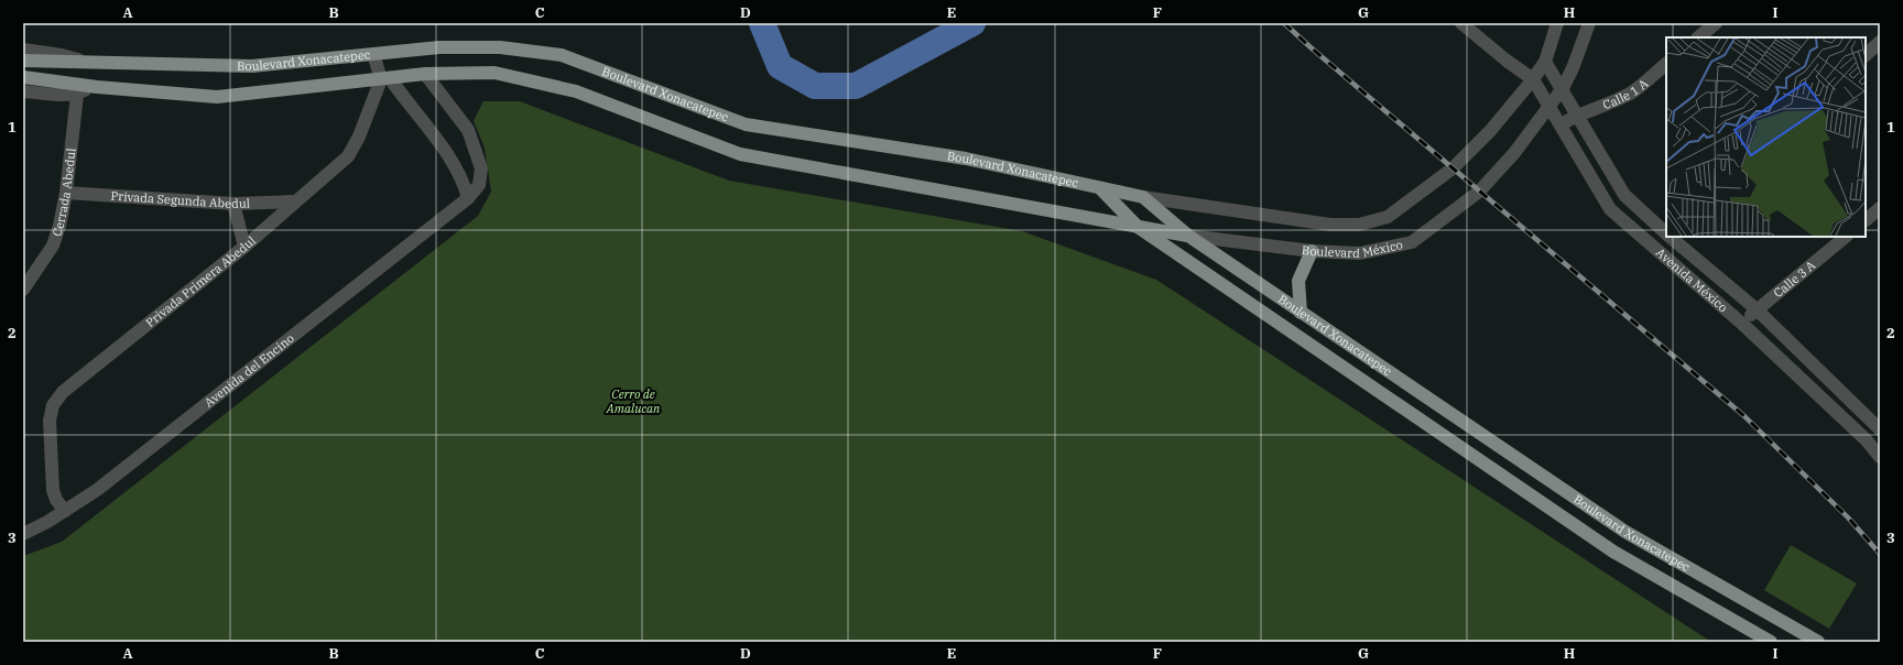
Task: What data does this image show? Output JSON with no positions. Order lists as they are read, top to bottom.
{
  "streets": {
    "main road": ["Boulevard Xonacatepec", "Boulevard México"],
    "street": [
      "Calle 1 A",
      "Cerrada Abedul",
      "Privada Segunda Abedul",
      "Calle 3 A",
      "Avenida México",
      "Privada Primera Abedul",
      "Avenida del Encino"
    ]
  },
  "crossings": [
    ["Boulevard Xonacatepec", "Cerrada Abedul"],
    ["Boulevard Xonacatepec", "Boulevard México"],
    ["Boulevard Xonacatepec", "Privada Primera Abedul"],
    ["Boulevard Xonacatepec", "Avenida del Encino"],
    ["Calle 1 A", "Avenida México"],
    ["Cerrada Abedul", "Privada Segunda Abedul"],
    ["Privada Segunda Abedul", "Privada Primera Abedul"],
    ["Boulevard México", "Avenida México"],
    ["Calle 3 A", "Avenida México"],
    ["Privada Primera Abedul", "Avenida del Encino"]
  ],
  "parks": ["Cerro de Amalucan"],
  "grid": {
    "columns": [
      "A",
      "B",
      "C",
      "D",
      "E",
      "F",
      "G",
      "H",
      "I"
    ],
    "rows": ["1", "2", "3"]
  }
}
